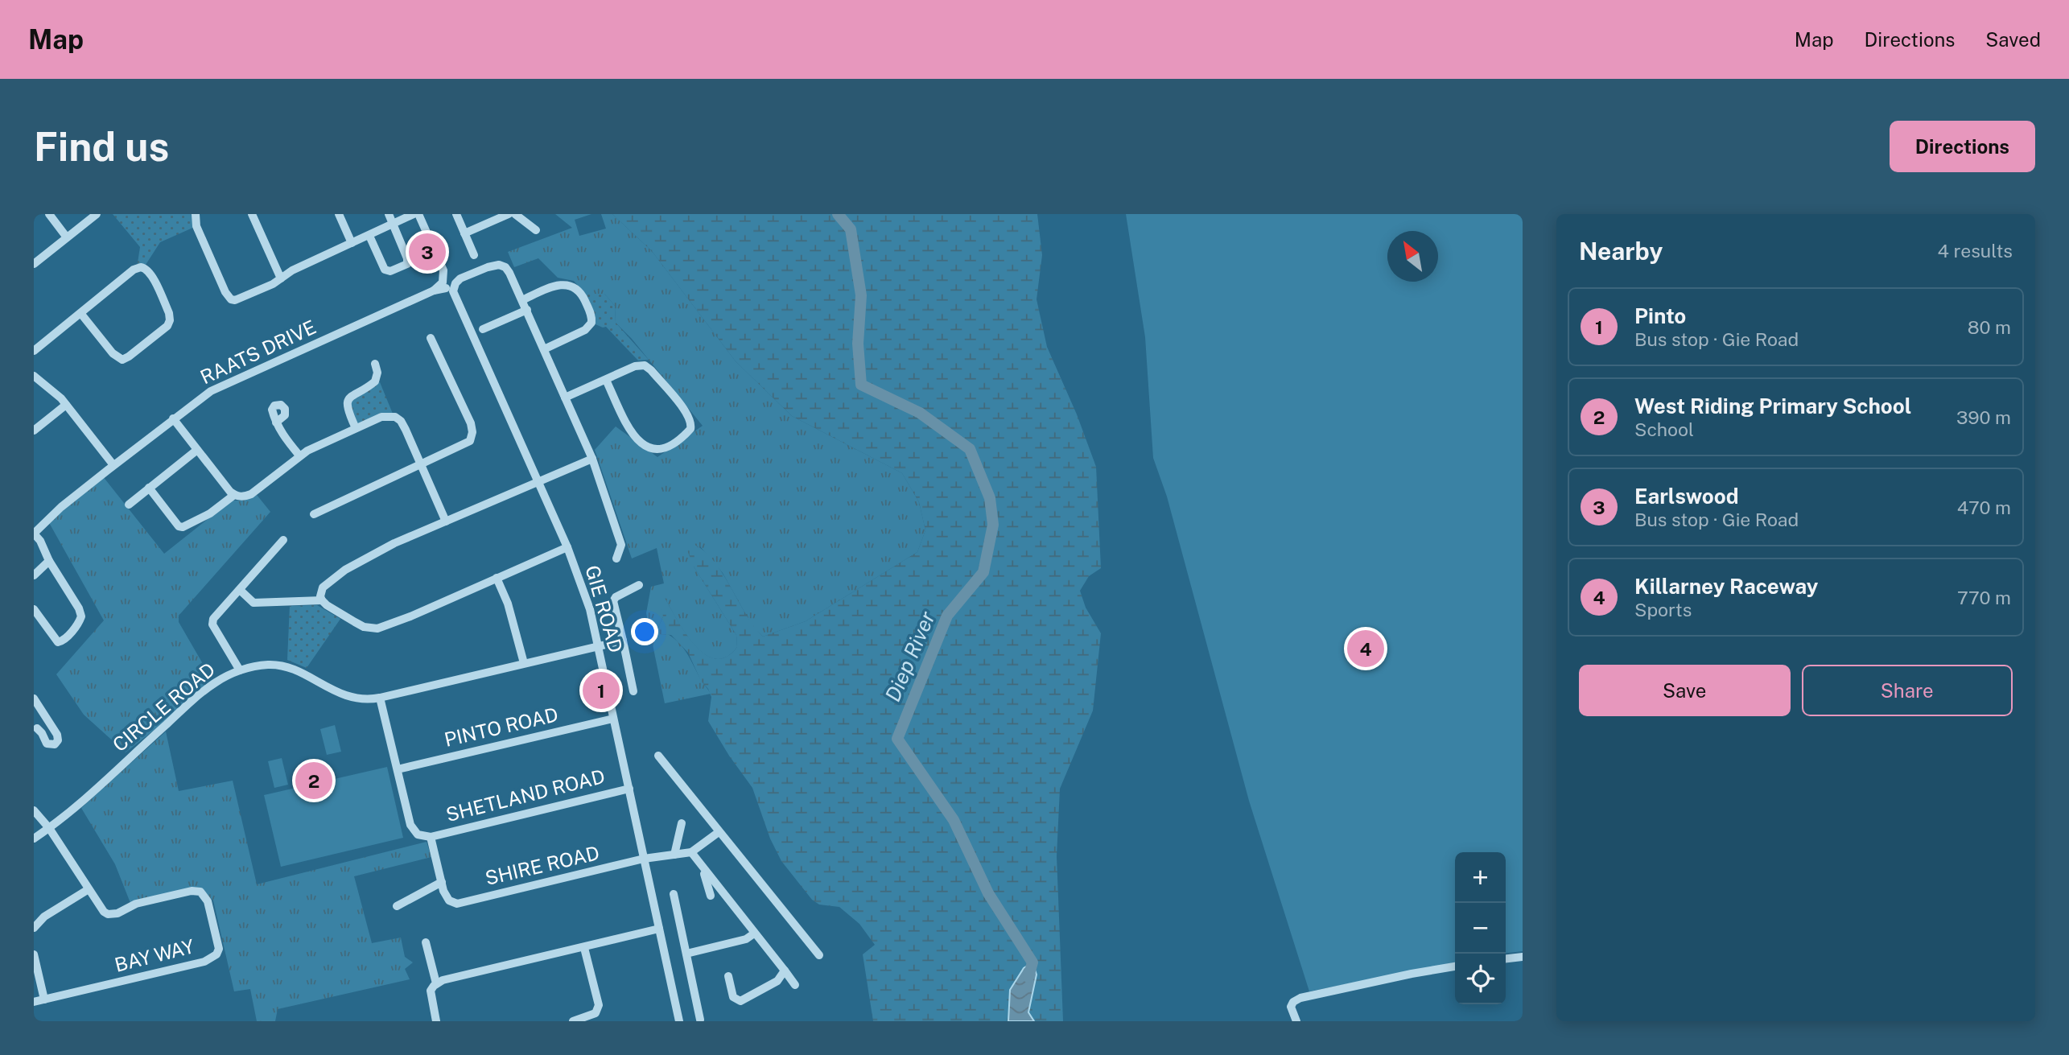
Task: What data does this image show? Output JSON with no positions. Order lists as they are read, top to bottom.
{
  "streets": {
    "street": [
      "RAATS DRIVE",
      "GIE ROAD",
      "CIRCLE ROAD",
      "PINTO ROAD",
      "SHETLAND ROAD",
      "SHIRE ROAD",
      "BAY WAY"
    ]
  },
  "crossings": [
    ["RAATS DRIVE", "GIE ROAD"],
    ["GIE ROAD", "CIRCLE ROAD"],
    ["GIE ROAD", "PINTO ROAD"],
    ["GIE ROAD", "SHETLAND ROAD"],
    ["GIE ROAD", "SHIRE ROAD"],
    ["CIRCLE ROAD", "BAY WAY"]
  ],
  "water": ["Diep River"],
  "north": "top left",
  "page": {
    "header": "Map",
    "nav": ["Map", "Directions", "Saved"],
    "buttons": [
      "Directions",
      ["Save", "Share"]
    ],
    "title": "Find us",
    "heading": ["Nearby", "4 results"],
    "pins": [
      "3",
      "4",
      "1",
      "2"
    ],
    "list": [
      {
        "mark": "1",
        "name": "Pinto",
        "note": "Bus stop · Gie Road",
        "value": "80 m"
      },
      {
        "mark": "2",
        "name": "West Riding Primary School",
        "note": "School",
        "value": "390 m"
      },
      {
        "mark": "3",
        "name": "Earlswood",
        "note": "Bus stop · Gie Road",
        "value": "470 m"
      },
      {
        "mark": "4",
        "name": "Killarney Raceway",
        "note": "Sports",
        "value": "770 m"
      }
    ],
    "map_buttons": ["+", "−"]
  }
}
